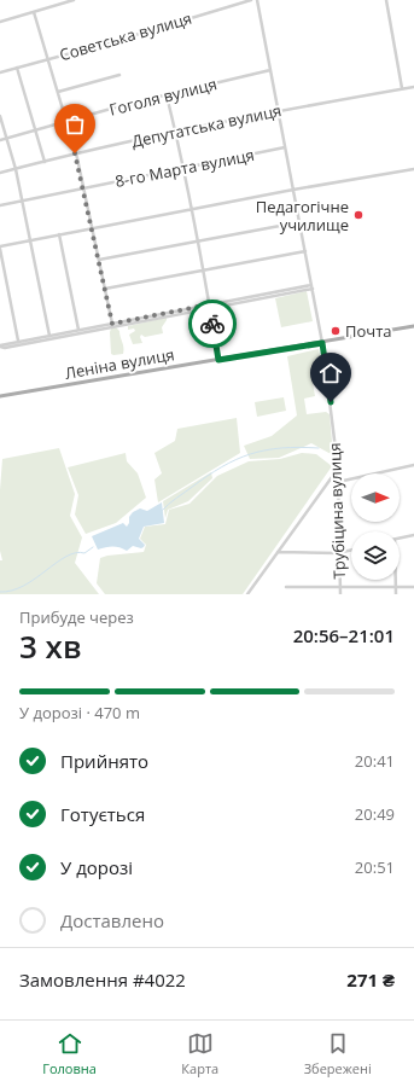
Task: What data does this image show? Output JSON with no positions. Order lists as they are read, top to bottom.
{
  "streets": {
    "main road": ["Леніна вулиця"],
    "street": [
      "Советська вулиця",
      "Гоголя вулиця",
      "Депутатська вулиця",
      "8-го Марта вулиця",
      "Трубіцина вулиця"
    ]
  },
  "crossings": [
    ["Гоголя вулиця", "Трубіцина вулиця"],
    ["Депутатська вулиця", "Трубіцина вулиця"],
    ["8-го Марта вулиця", "Трубіцина вулиця"],
    ["Леніна вулиця", "Трубіцина вулиця"]
  ],
  "places": ["Педагогічне училище", "Почта"],
  "north": "right",
  "page": {
    "heading": ["3 хв", "Прибуде через", "20:56–21:01"],
    "panel": ["Замовлення #4022", "271 ₴"],
    "bar": "У дорозі · 470 m",
    "list": [
      ["Прийнято", "20:41"],
      ["Готується", "20:49"],
      ["У дорозі", "20:51"],
      "Доставлено"
    ],
    "tabs": ["Головна", "Карта", "Збережені"]
  }
}
